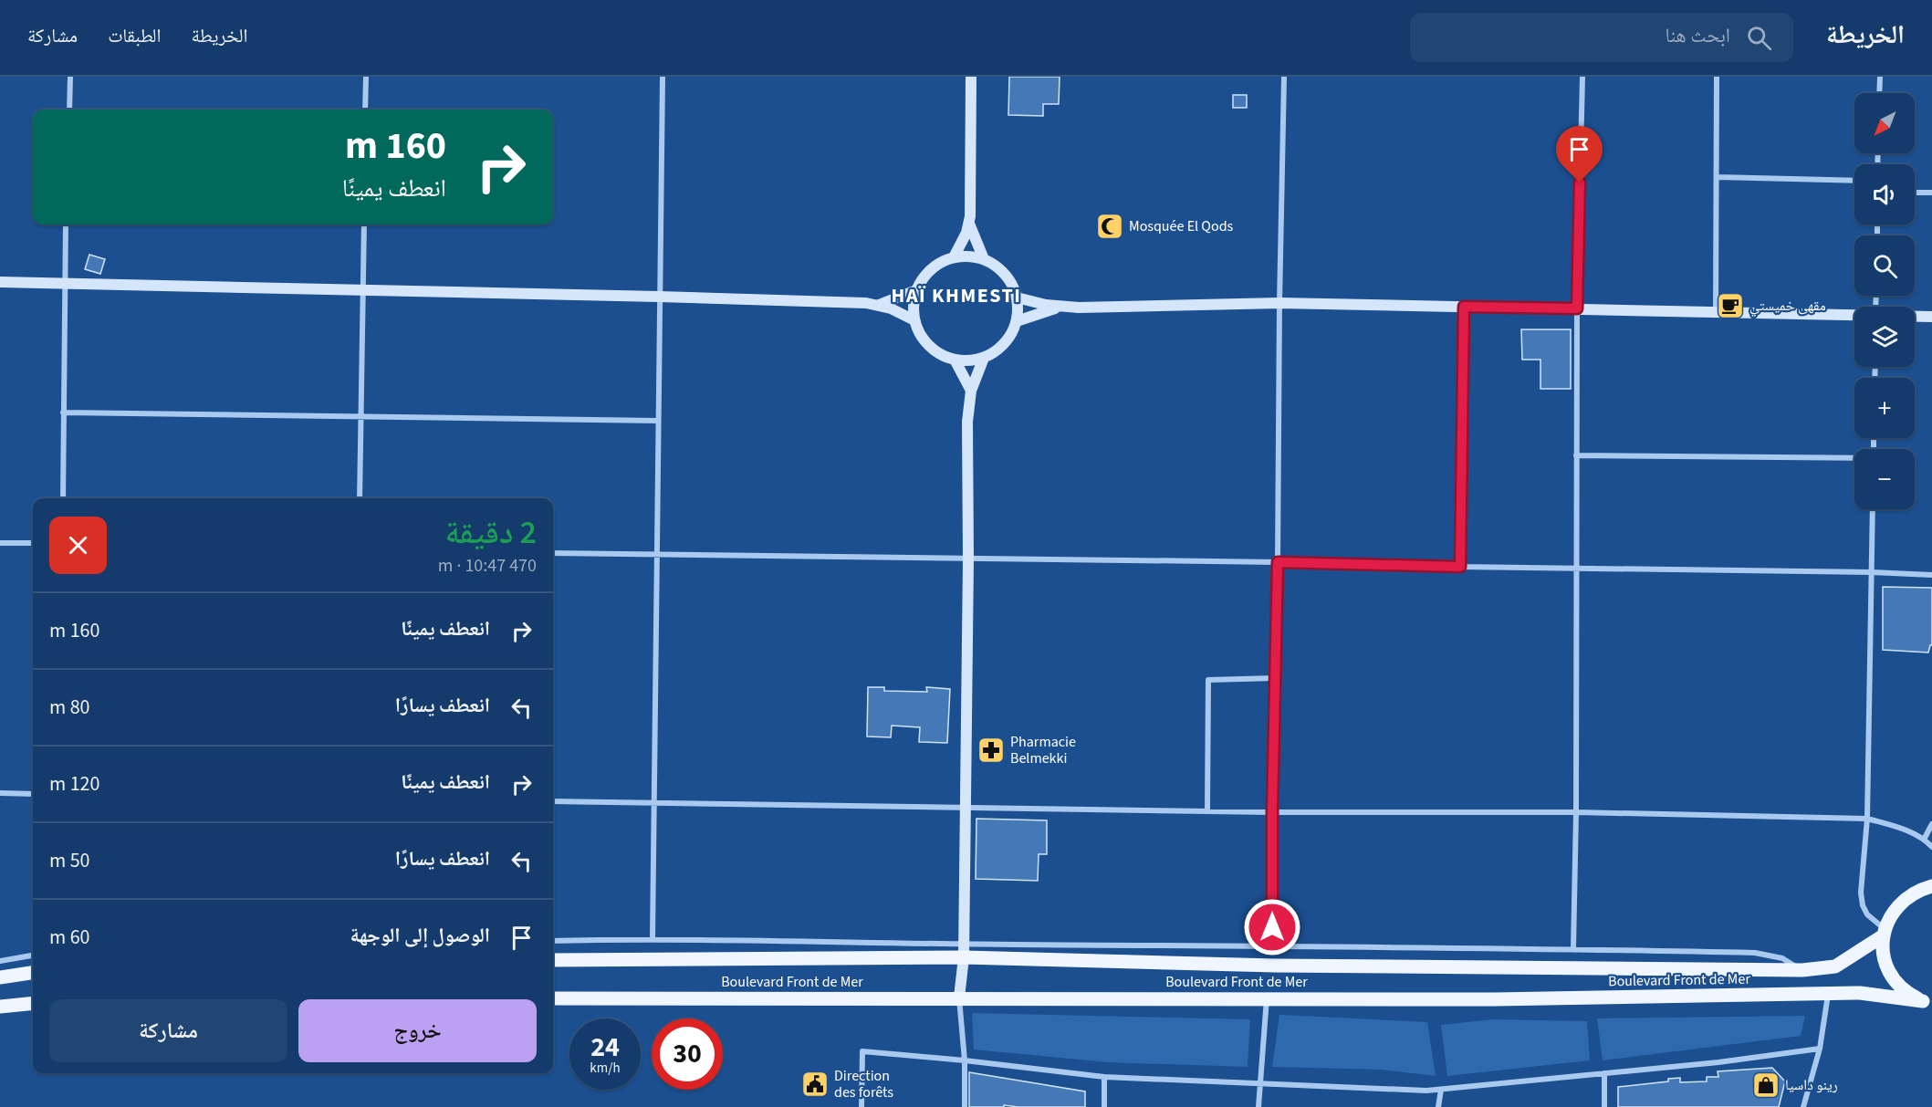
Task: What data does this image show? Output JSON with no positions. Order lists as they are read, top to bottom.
{
  "streets": {
    "main road": ["Boulevard Front de Mer"]
  },
  "districts": ["HAÏ KHMESTI"],
  "places": {
    "mosque": ["Mosquée El Qods"],
    "cafe": ["مقهى خميستي"],
    "pharmacy": ["Pharmacie Belmekki"],
    "public building": ["Direction des forêts"],
    "shop": ["رينو داسيا"]
  },
  "north": "bottom left",
  "page": {
    "header": "الخريطة",
    "search": "ابحث هنا",
    "nav": ["الخريطة", "الطبقات", "مشاركة"],
    "map_buttons": ["+", "−"],
    "turn": ["160 m", "انعطف يمينًا"],
    "heading": ["2 دقيقة", "470 m · 10:47"],
    "list": [
      {
        "name": "انعطف يمينًا",
        "value": "160 m"
      },
      {
        "name": "انعطف يسارًا",
        "value": "80 m"
      },
      {
        "name": "انعطف يمينًا",
        "value": "120 m"
      },
      {
        "name": "انعطف يسارًا",
        "value": "50 m"
      },
      {
        "name": "الوصول إلى الوجهة",
        "value": "60 m"
      }
    ],
    "buttons": ["خروج", "مشاركة"],
    "speed": "24 km/h",
    "limit": "30"
  }
}
